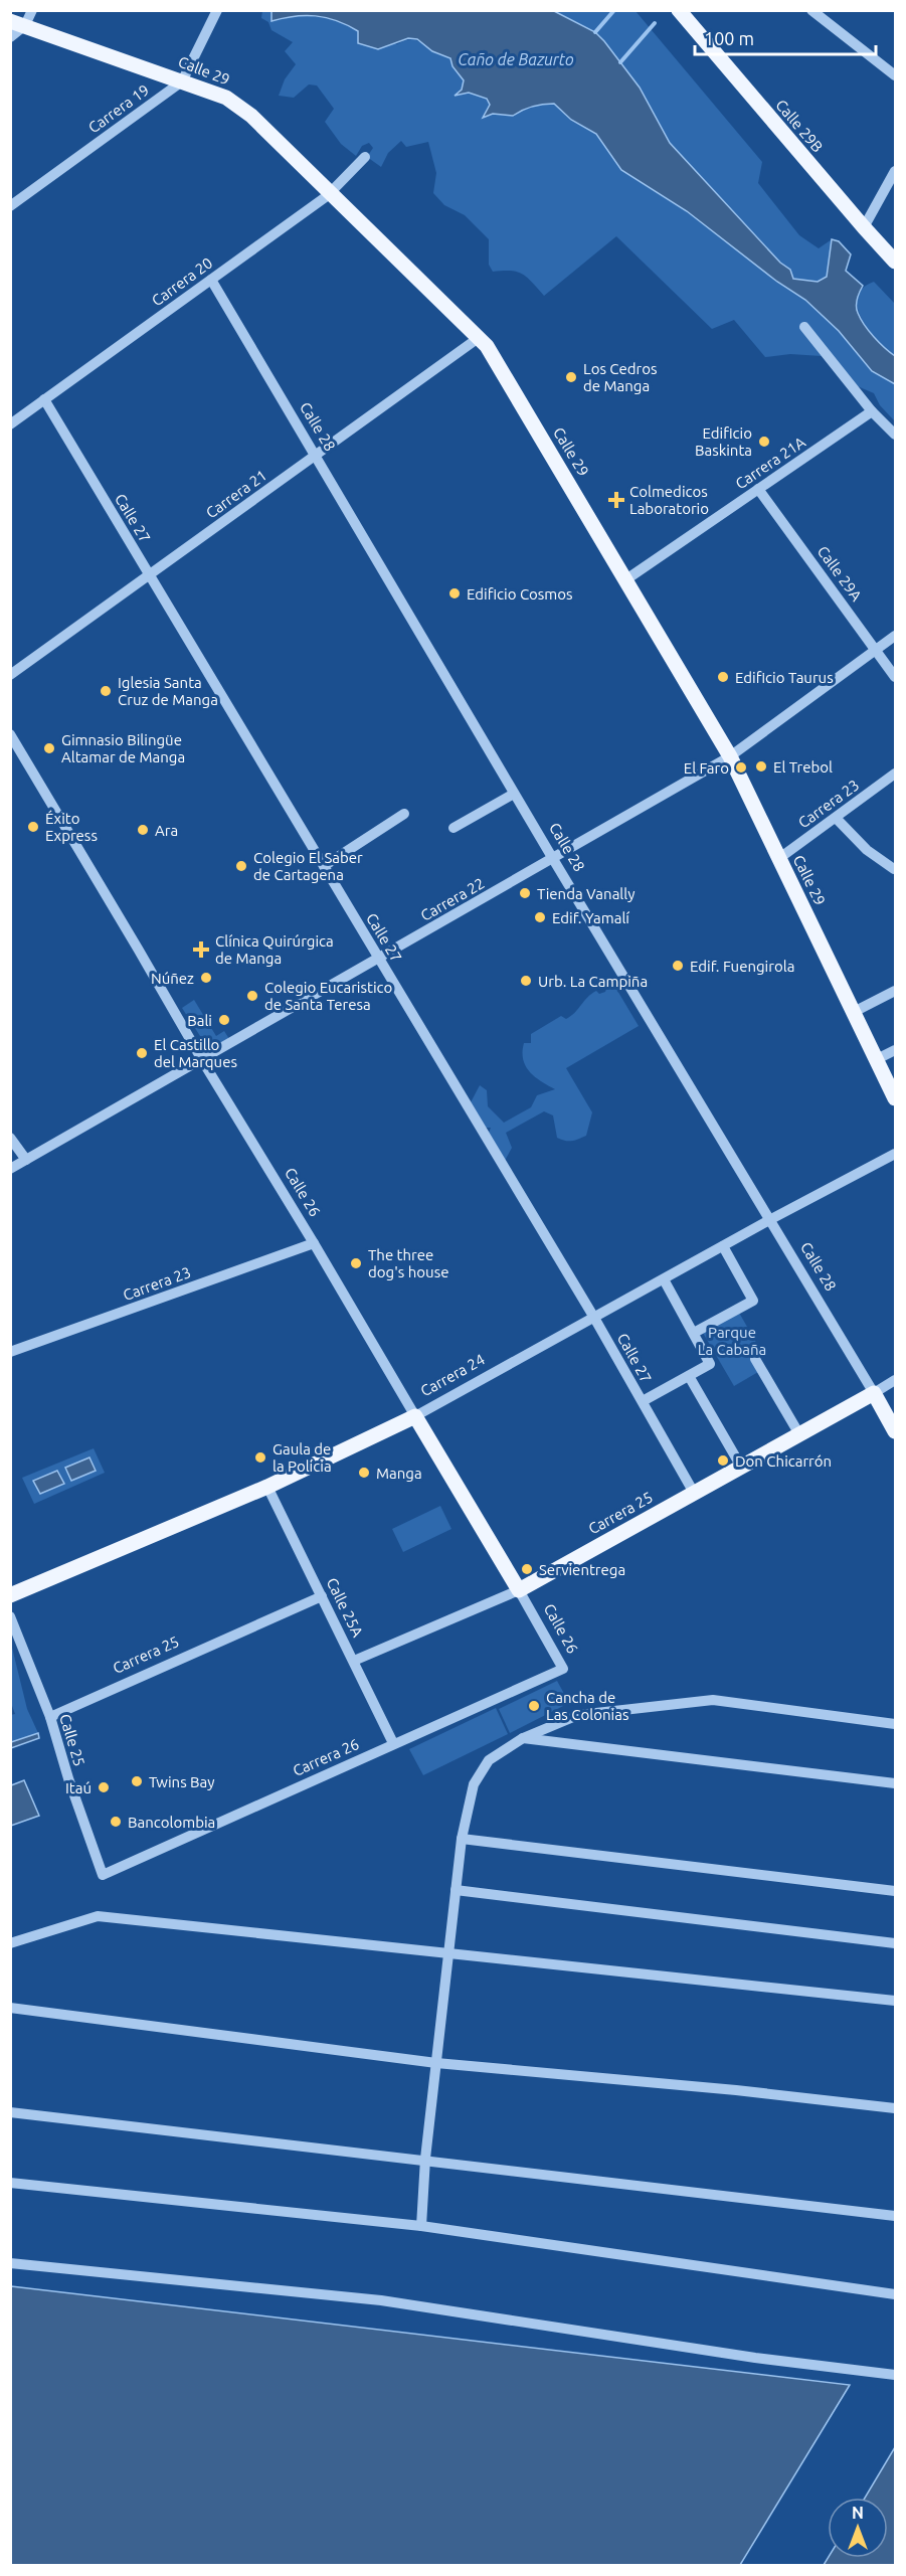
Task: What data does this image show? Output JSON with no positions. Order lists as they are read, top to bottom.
{
  "streets": {
    "main road": [
      "Calle 29",
      "Calle 29B",
      "Calle 28",
      "Calle 26",
      "Carrera 24",
      "Carrera 25"
    ],
    "street": [
      "Carrera 19",
      "Carrera 20",
      "Carrera 21A",
      "Carrera 21",
      "Calle 27",
      "Calle 29A",
      "Carrera 23",
      "Carrera 22",
      "Calle 25A",
      "Calle 25",
      "Carrera 26"
    ]
  },
  "crossings": [
    ["Calle 29", "Carrera 19"],
    ["Calle 29", "Carrera 20"],
    ["Calle 29", "Carrera 21A"],
    ["Calle 29", "Carrera 21"],
    ["Calle 29", "Carrera 23"],
    ["Calle 29", "Carrera 22"],
    ["Carrera 20", "Calle 28"],
    ["Carrera 20", "Calle 27"],
    ["Calle 28", "Carrera 21"],
    ["Calle 28", "Carrera 22"],
    ["Calle 28", "Carrera 24"],
    ["Calle 28", "Carrera 25"],
    ["Carrera 21A", "Calle 29A"],
    ["Carrera 21", "Calle 27"],
    ["Calle 27", "Carrera 22"],
    ["Calle 27", "Carrera 24"],
    ["Calle 27", "Carrera 25"],
    ["Calle 29A", "Carrera 22"],
    ["Carrera 23", "Calle 26"],
    ["Carrera 22", "Calle 26"],
    ["Calle 26", "Carrera 24"],
    ["Calle 26", "Carrera 25"],
    ["Calle 26", "Carrera 26"],
    ["Carrera 24", "Calle 25A"],
    ["Carrera 25", "Calle 25A"],
    ["Carrera 25", "Calle 25"],
    ["Calle 25A", "Carrera 26"],
    ["Calle 25", "Carrera 26"]
  ],
  "water": ["Caño de Bazurto"],
  "parks": ["Parque La Cabaña"],
  "places": {
    "other": [
      "Los Cedros de Manga",
      "Edificio Baskinta",
      "Edificio Cosmos",
      "Edificio Taurus",
      "Iglesia Santa Cruz de Manga",
      "Gimnasio Bilingüe Altamar de Manga",
      "El Trebol",
      "El Faro",
      "Éxito Express",
      "Ara",
      "Colegio El Saber de Cartagena",
      "Tienda Vanally",
      "Edif. Yamalí",
      "Edif. Fuengirola",
      "Núñez",
      "Urb. La Campiña",
      "Colegio Eucaristico de Santa Teresa",
      "Bali",
      "El Castillo del Marques",
      "The three dog's house",
      "Gaula de la Policia",
      "Don Chicarrón",
      "Manga",
      "Servientrega",
      "Cancha de Las Colonias",
      "Twins Bay",
      "Itaú",
      "Bancolombia"
    ],
    "health": ["Colmedicos Laboratorio", "Clínica Quirúrgica de Manga"]
  },
  "scale_bar": "100 m",
  "north": "top"
}
